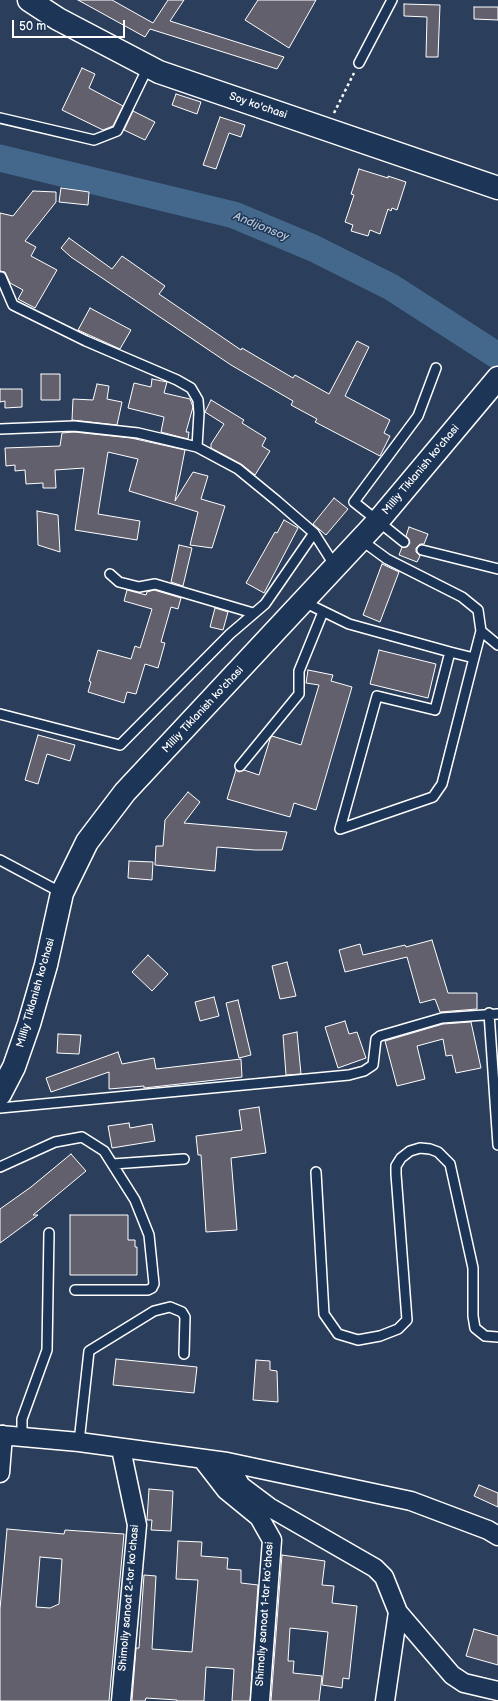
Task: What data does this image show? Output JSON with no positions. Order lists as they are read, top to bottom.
{
  "streets": {
    "main road": ["Soy ko'chasi", "Milliy Tiklanish ko'chasi"],
    "street": ["Shimoliy sanoat 2-tor koʻchasi", "Shimoliy sanoat 1-tor koʻchasi"]
  },
  "water": ["Andijonsoy"],
  "scale_bar": "50 m"
}
